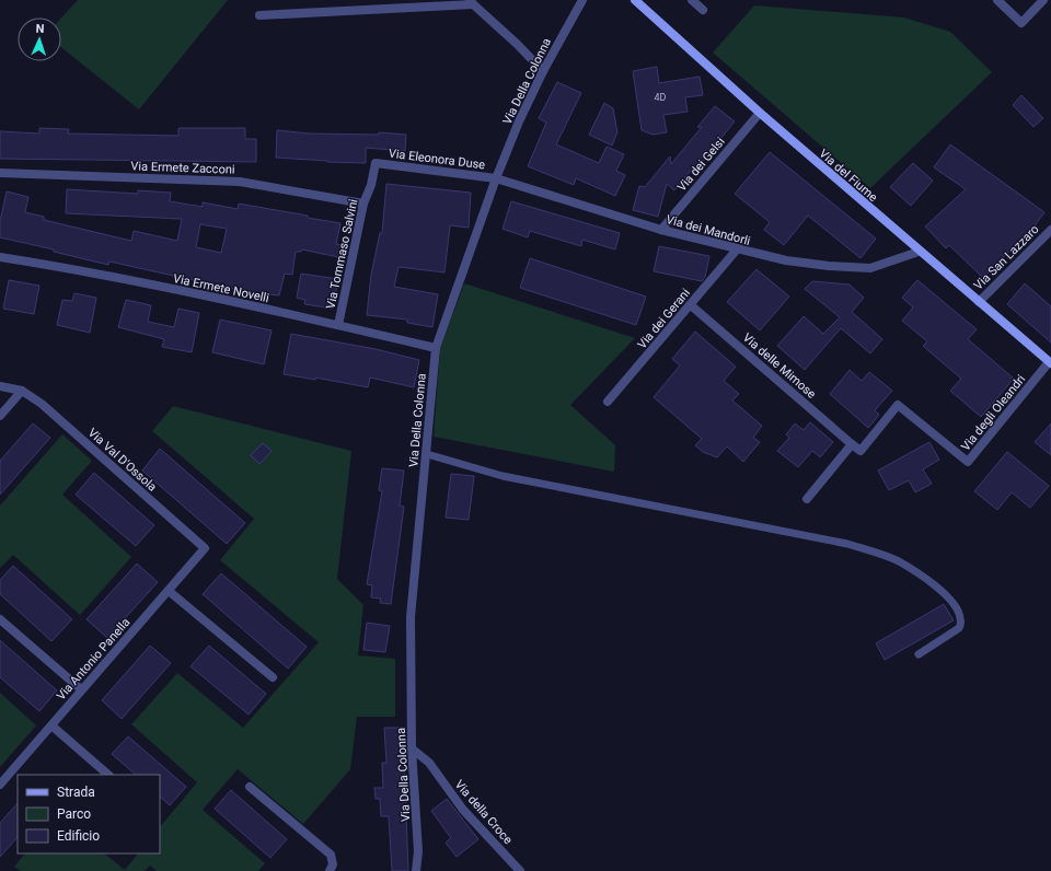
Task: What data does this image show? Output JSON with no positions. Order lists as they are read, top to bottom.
{
  "streets": {
    "street": [
      "Via Della Colonna",
      "Via Eleonora Duse",
      "Via dei Gelsi",
      "Via Ermete Zacconi",
      "Via del Fiume",
      "Via dei Mandorli",
      "Via Tommaso Salvini",
      "Via San Lazzaro",
      "Via Ermete Novelli",
      "Via dei Gerani",
      "Via delle Mimose",
      "Via degli Oleandri",
      "Via Val D'Ossola",
      "Via Antonio Panella",
      "Via della Croce"
    ]
  },
  "crossings": [
    ["Via Della Colonna", "Via Eleonora Duse"],
    ["Via Della Colonna", "Via dei Mandorli"],
    ["Via Della Colonna", "Via Ermete Novelli"],
    ["Via Della Colonna", "Via della Croce"],
    ["Via Eleonora Duse", "Via dei Mandorli"],
    ["Via Eleonora Duse", "Via Tommaso Salvini"],
    ["Via dei Gelsi", "Via del Fiume"],
    ["Via dei Gelsi", "Via dei Mandorli"],
    ["Via Ermete Zacconi", "Via Tommaso Salvini"],
    ["Via del Fiume", "Via dei Mandorli"],
    ["Via del Fiume", "Via San Lazzaro"],
    ["Via del Fiume", "Via degli Oleandri"],
    ["Via dei Mandorli", "Via dei Gerani"],
    ["Via Tommaso Salvini", "Via Ermete Novelli"],
    ["Via dei Gerani", "Via delle Mimose"],
    ["Via delle Mimose", "Via degli Oleandri"],
    ["Via Val D'Ossola", "Via Antonio Panella"]
  ],
  "house_numbers": ["4D"],
  "legend": ["Strada", "Parco", "Edificio"],
  "north": "top"
}
